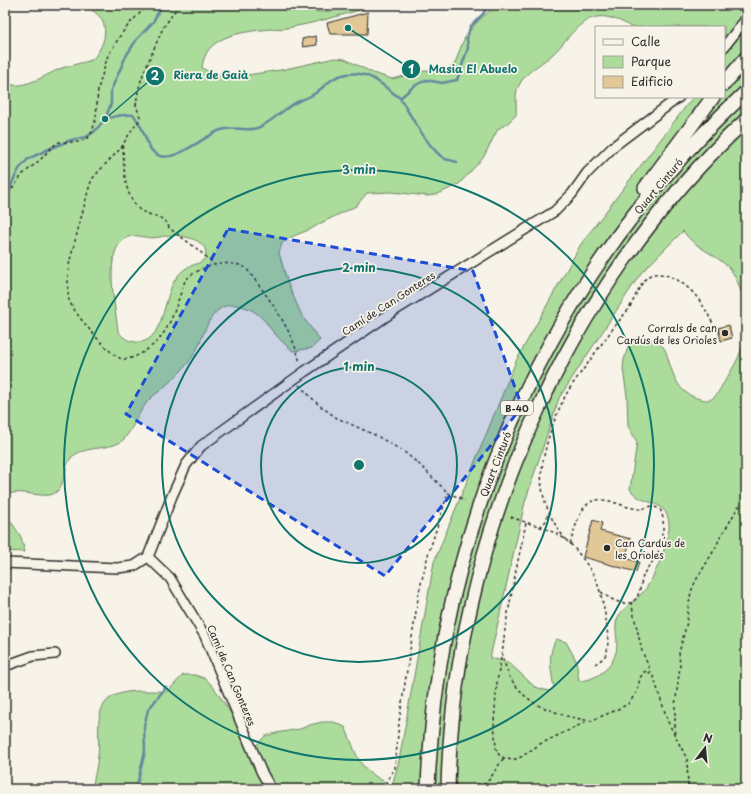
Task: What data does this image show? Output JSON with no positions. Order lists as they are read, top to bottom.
{
  "streets": {
    "highway": ["Quart Cinturó", "B-40"],
    "street": ["Camí de Can Gonteres"]
  },
  "places": [
    "Masia El Abuelo",
    "Riera de Gaià",
    "Corrals de can Cardús de les Orioles",
    "Can Cardús de les Orioles"
  ],
  "legend": ["Calle", "Parque", "Edificio"],
  "north": "top",
  "rings": ["3 min", "2 min", "1 min"]
}
